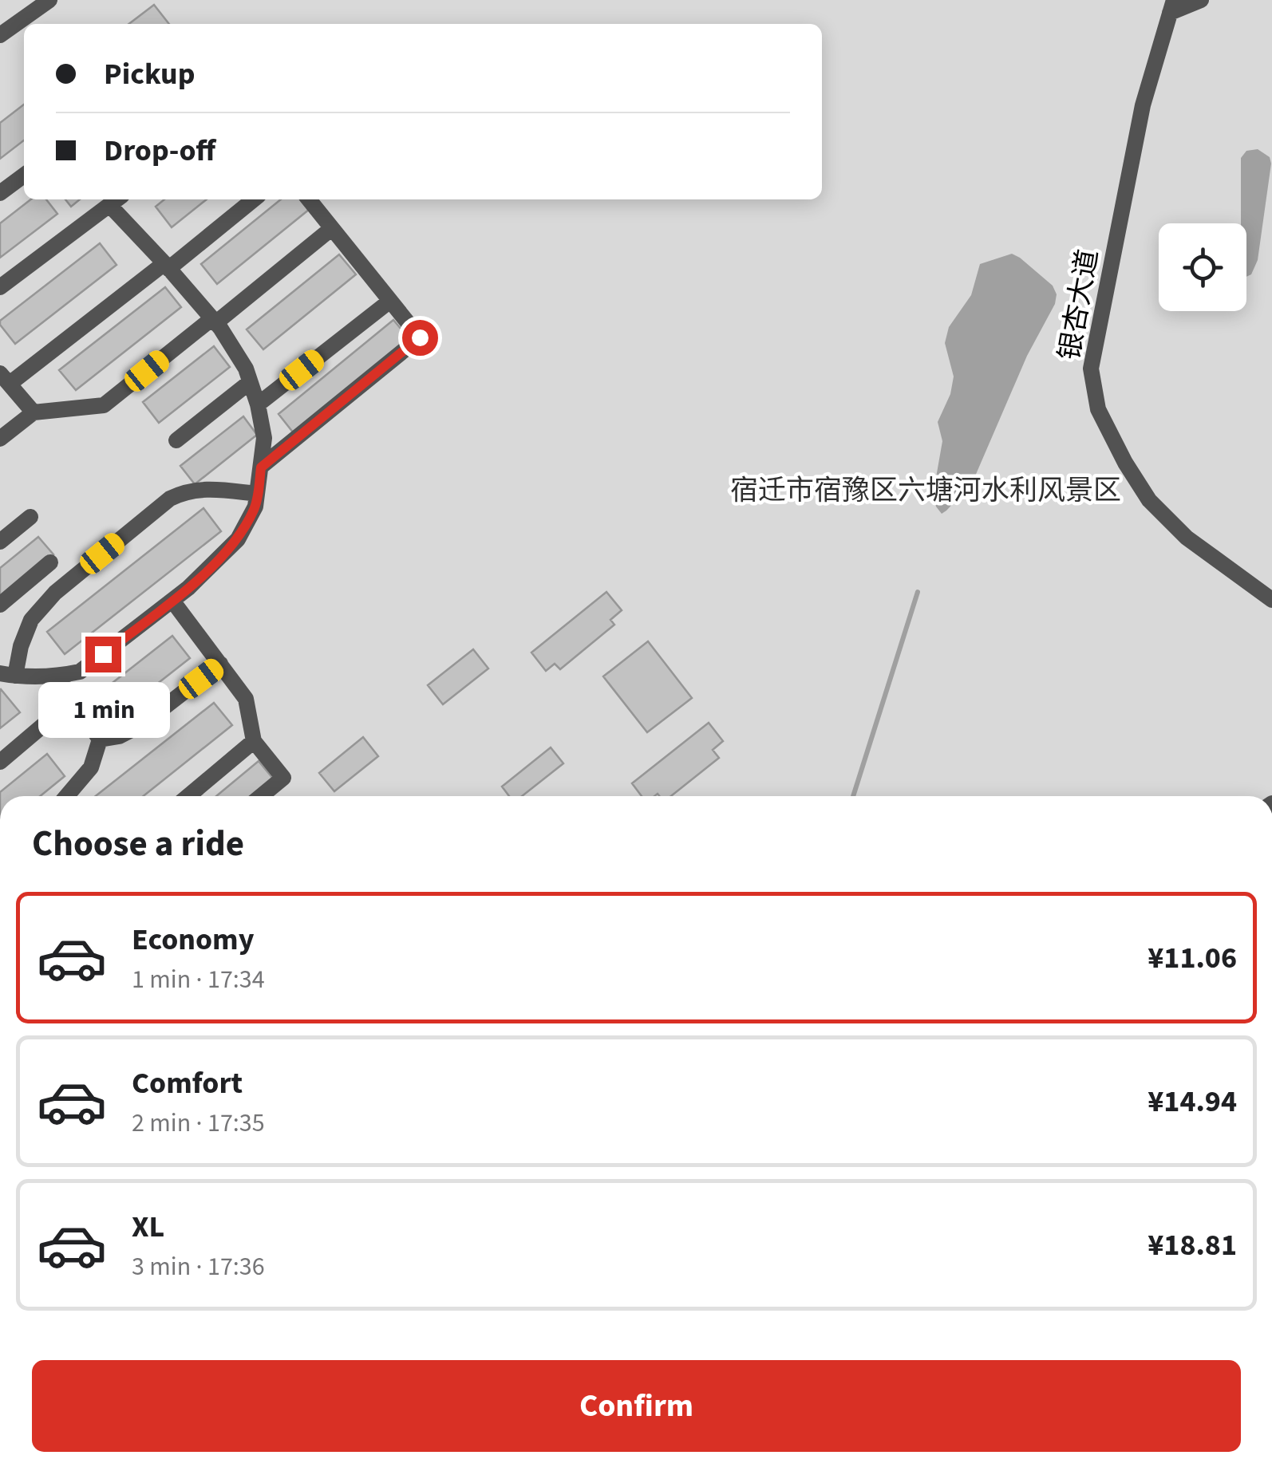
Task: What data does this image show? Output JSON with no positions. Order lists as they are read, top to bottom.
{
  "streets": {
    "street": ["银杏大道"]
  },
  "parks": ["宿迁市宿豫区六塘河水利风景区"],
  "page": {
    "banner": ["Pickup", "Drop-off"],
    "bubble": "1 min",
    "heading": "Choose a ride",
    "list": [
      {
        "name": "Economy",
        "note": "1 min · 17:34",
        "value": "¥11.06"
      },
      {
        "name": "Comfort",
        "note": "2 min · 17:35",
        "value": "¥14.94"
      },
      {
        "name": "XL",
        "note": "3 min · 17:36",
        "value": "¥18.81"
      }
    ],
    "buttons": "Confirm"
  }
}
